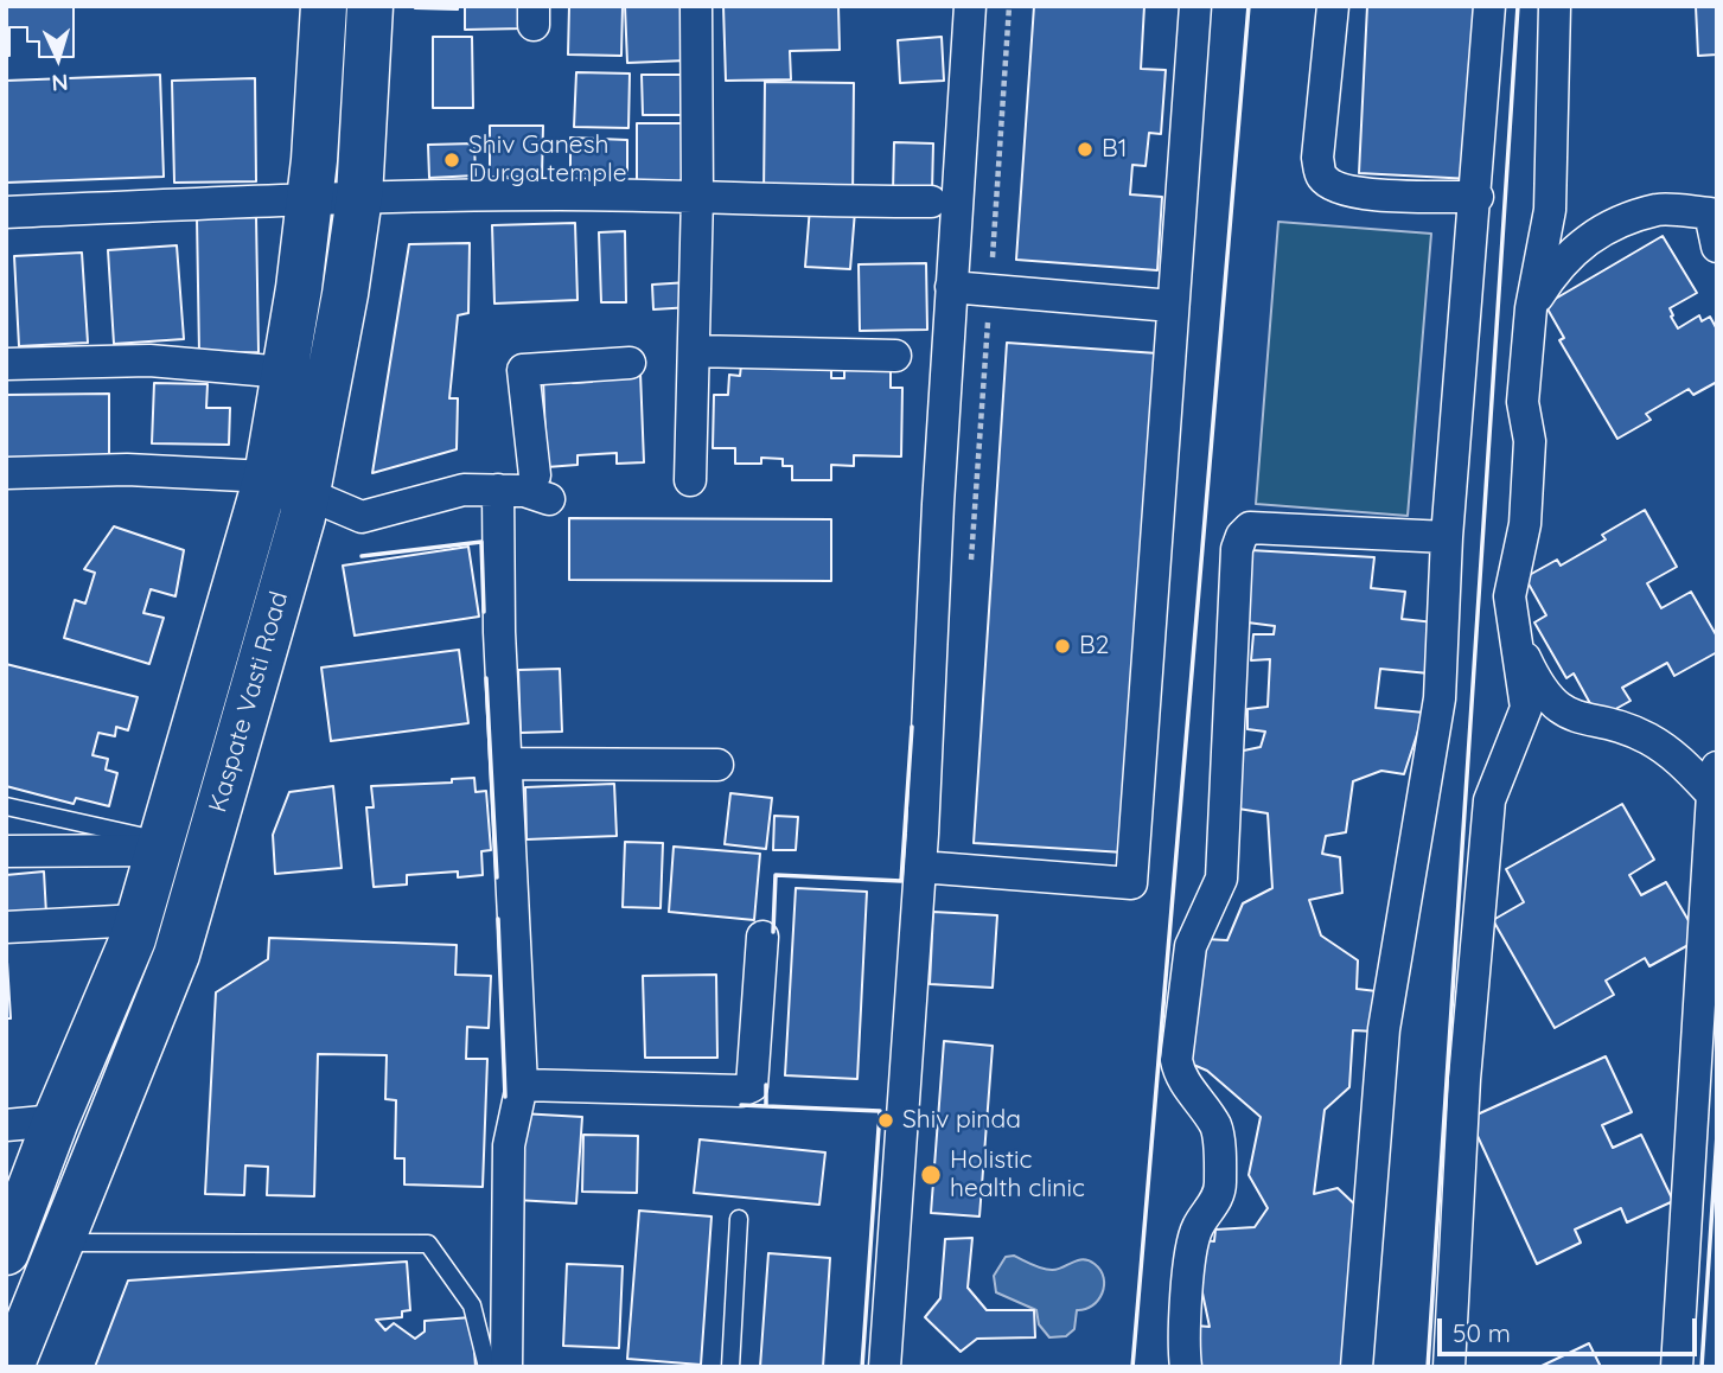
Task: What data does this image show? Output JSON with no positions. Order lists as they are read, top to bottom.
{
  "streets": {
    "main road": ["Kaspate Vasti Road"]
  },
  "places": [
    "B1",
    "Shiv Ganesh Durga temple",
    "B2",
    "Shiv pinda",
    "Holistic health clinic"
  ],
  "scale_bar": "50 m",
  "north": "bottom"
}
